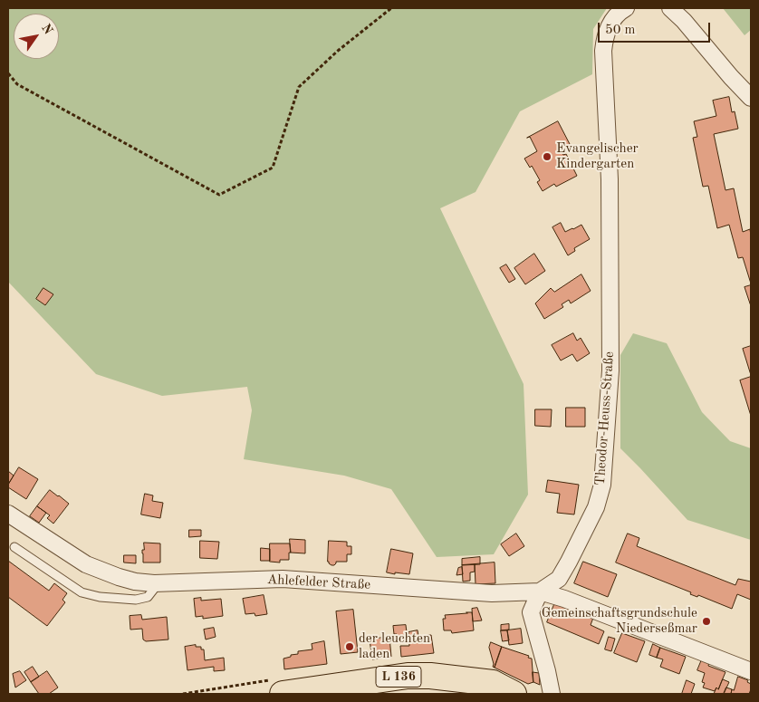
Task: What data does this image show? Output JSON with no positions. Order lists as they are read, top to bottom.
{
  "streets": {
    "main road": ["L 136"],
    "street": ["Theodor-Heuss-Straße", "Ahlefelder Straße"]
  },
  "crossings": [
    ["Theodor-Heuss-Straße", "Ahlefelder Straße"]
  ],
  "places": ["Evangelischer Kindergarten", "Gemeinschaftsgrundschule Niederseßmar", "der leuchten laden"],
  "scale_bar": "50 m",
  "north": "top right"
}
